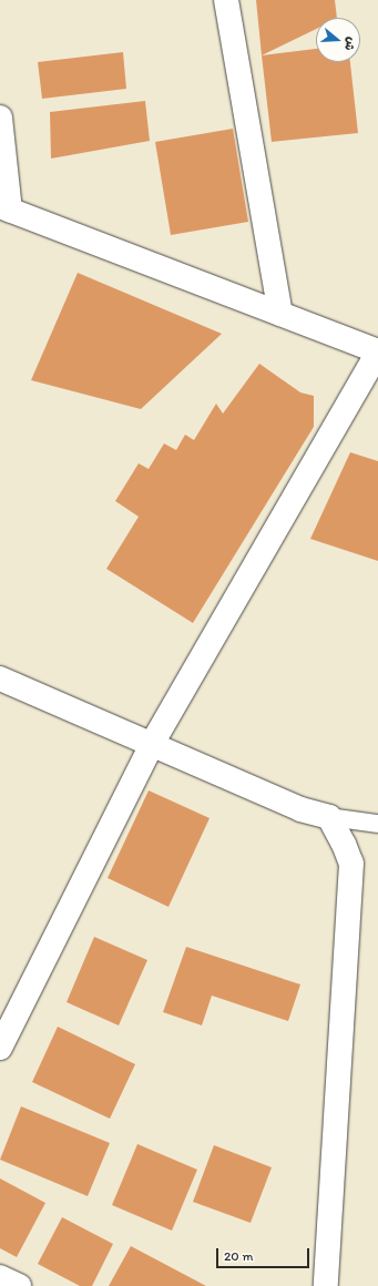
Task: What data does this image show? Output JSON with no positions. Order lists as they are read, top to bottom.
{
  "scale_bar": "20 m",
  "north": "right"
}
